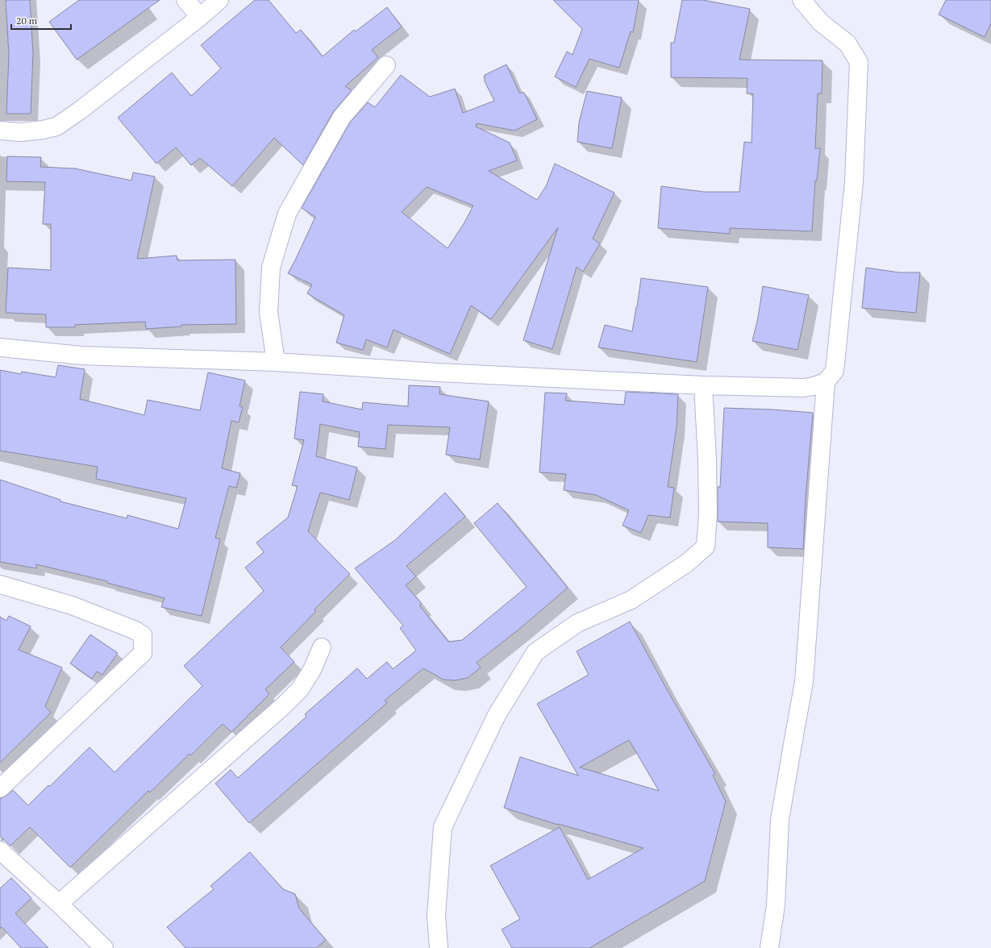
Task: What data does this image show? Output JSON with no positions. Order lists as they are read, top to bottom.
{
  "scale_bar": "20 m"
}
